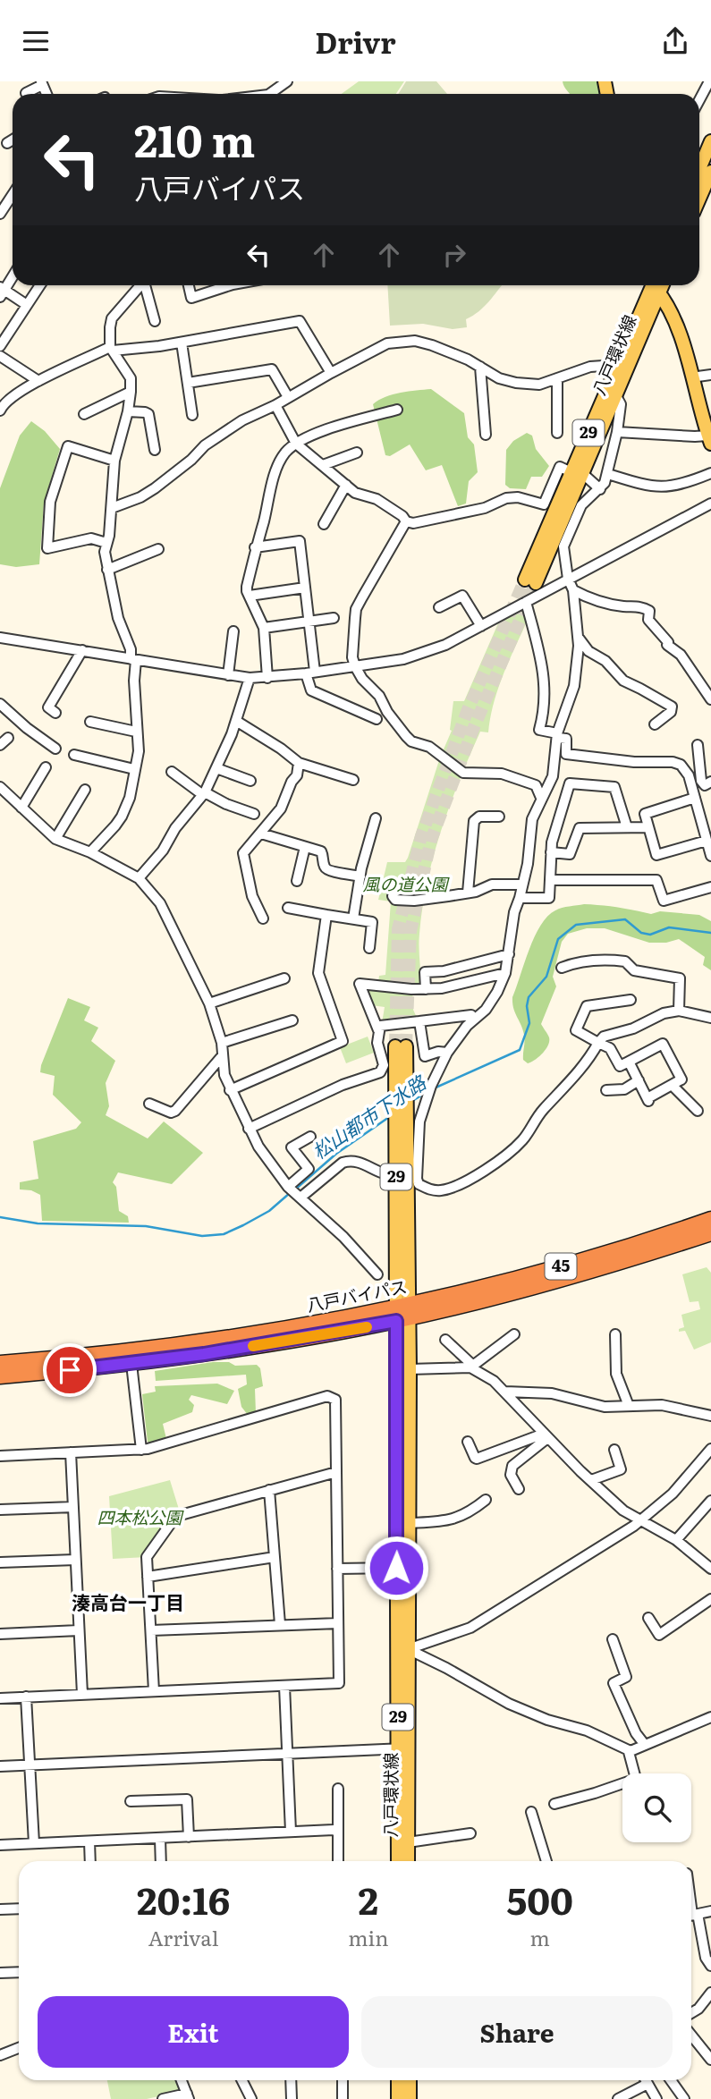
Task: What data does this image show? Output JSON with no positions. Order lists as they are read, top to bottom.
{
  "streets": {
    "highway": ["45", "八戸バイパス"],
    "main road": ["八戸環状線", "29"]
  },
  "crossings": [
    ["八戸環状線", "八戸バイパス"]
  ],
  "districts": ["湊高台一丁目"],
  "water": ["松山都市下水路"],
  "parks": ["風の道公園", "四本松公園"],
  "page": {
    "header": "Drivr",
    "turn": ["210 m", "八戸バイパス"],
    "eta": [
      "20:16",
      "Arrival",
      "2",
      "min",
      "500",
      "m"
    ],
    "buttons": ["Exit", "Share"]
  }
}
